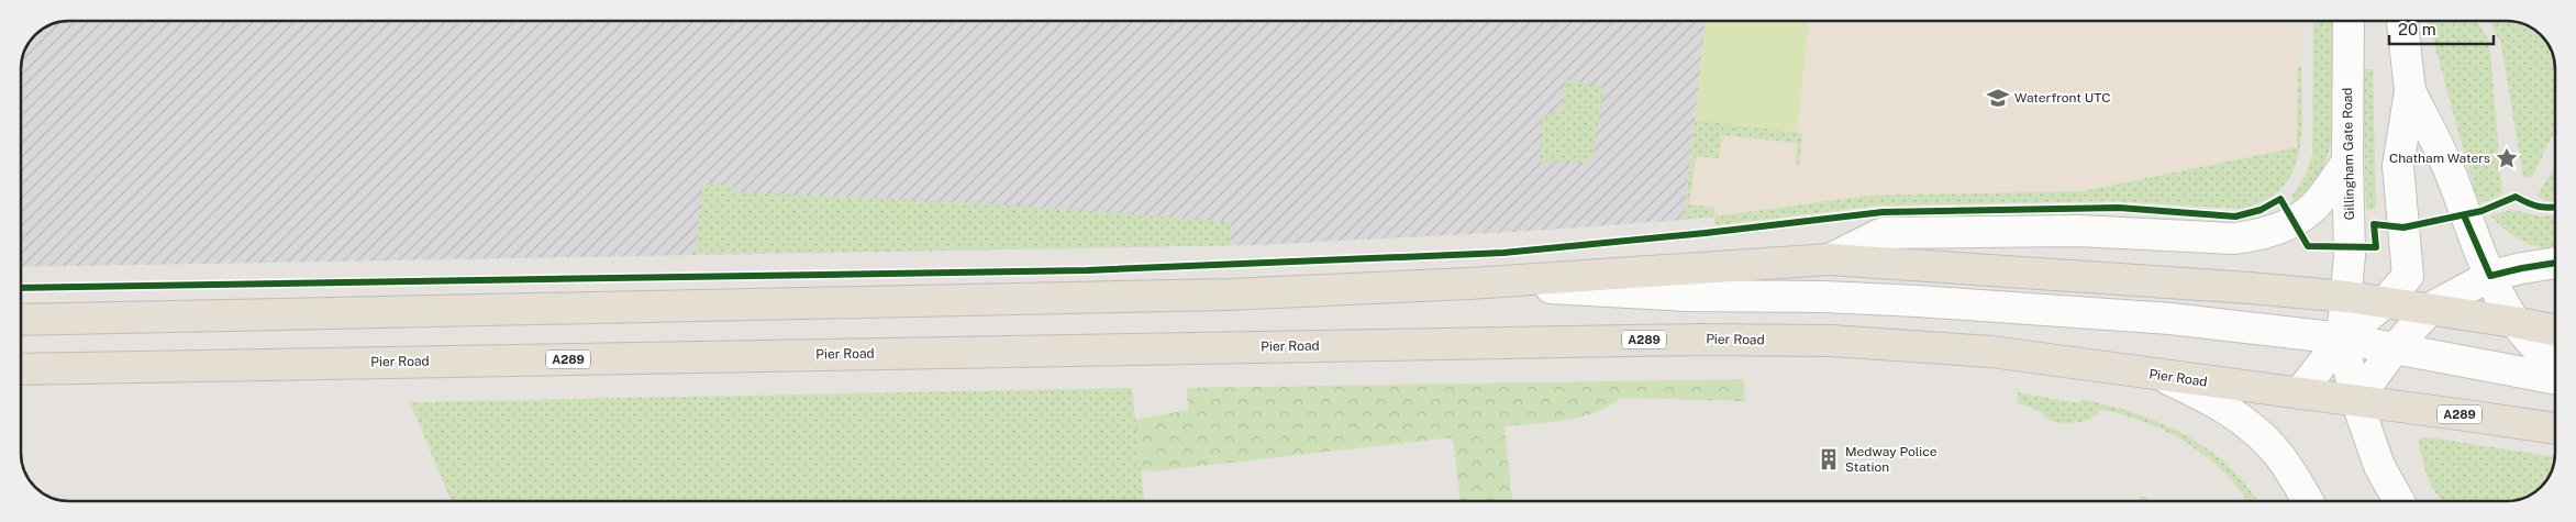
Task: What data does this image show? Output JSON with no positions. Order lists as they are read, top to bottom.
{
  "streets": {
    "main road": ["A289", "Pier Road"],
    "street": ["Gillingham Gate Road"]
  },
  "places": {
    "school or university": ["Waterfront UTC"],
    "place": ["Chatham Waters"],
    "building": ["Medway Police Station"]
  },
  "scale_bar": "20 m"
}
